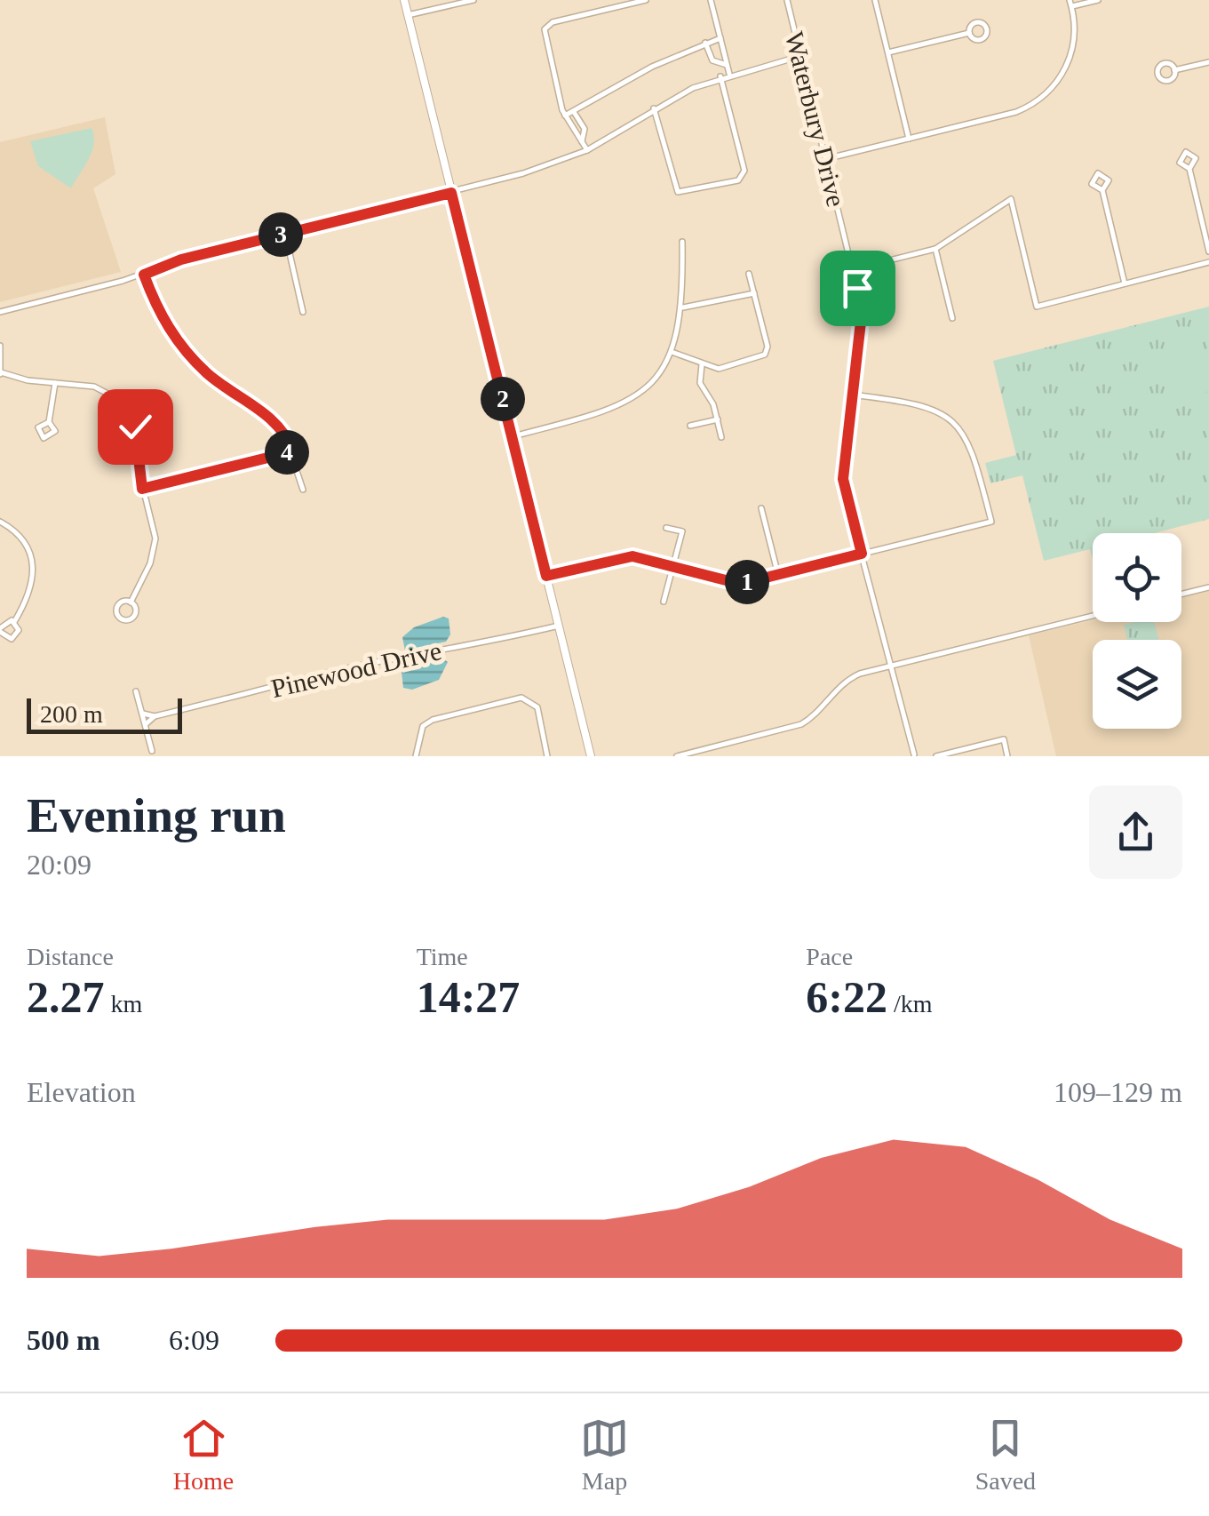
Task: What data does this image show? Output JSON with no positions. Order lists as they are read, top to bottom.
{
  "streets": {
    "street": ["Waterbury Drive", "Pinewood Drive"]
  },
  "scale_bar": "200 m",
  "page": {
    "pins": [
      "3",
      "2",
      "4",
      "1"
    ],
    "scale": "200 m",
    "heading": ["Evening run", "20:09"],
    "stats": [
      ["Distance", "2.27 km"],
      ["Time", "14:27"],
      ["Pace", "6:22 /km"]
    ],
    "chart": ["Elevation", "109–129 m"],
    "list": [
      {
        "name": "500 m",
        "note": "6:09"
      }
    ],
    "tabs": ["Home", "Map", "Saved"]
  }
}
